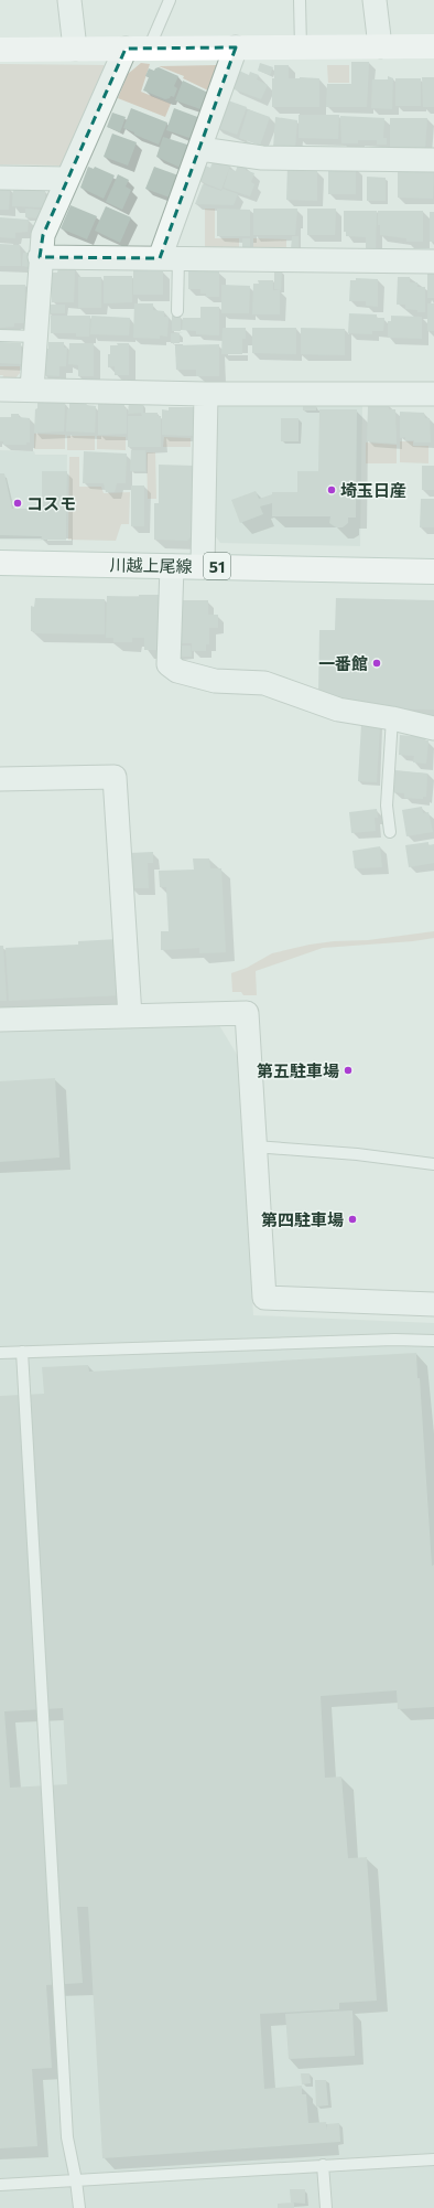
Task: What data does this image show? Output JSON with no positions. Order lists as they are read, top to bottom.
{
  "streets": {
    "main road": ["川越上尾線", "51"]
  },
  "places": [
    "埼玉日産",
    "コスモ",
    "一番館",
    "第五駐車場",
    "第四駐車場"
  ]
}
